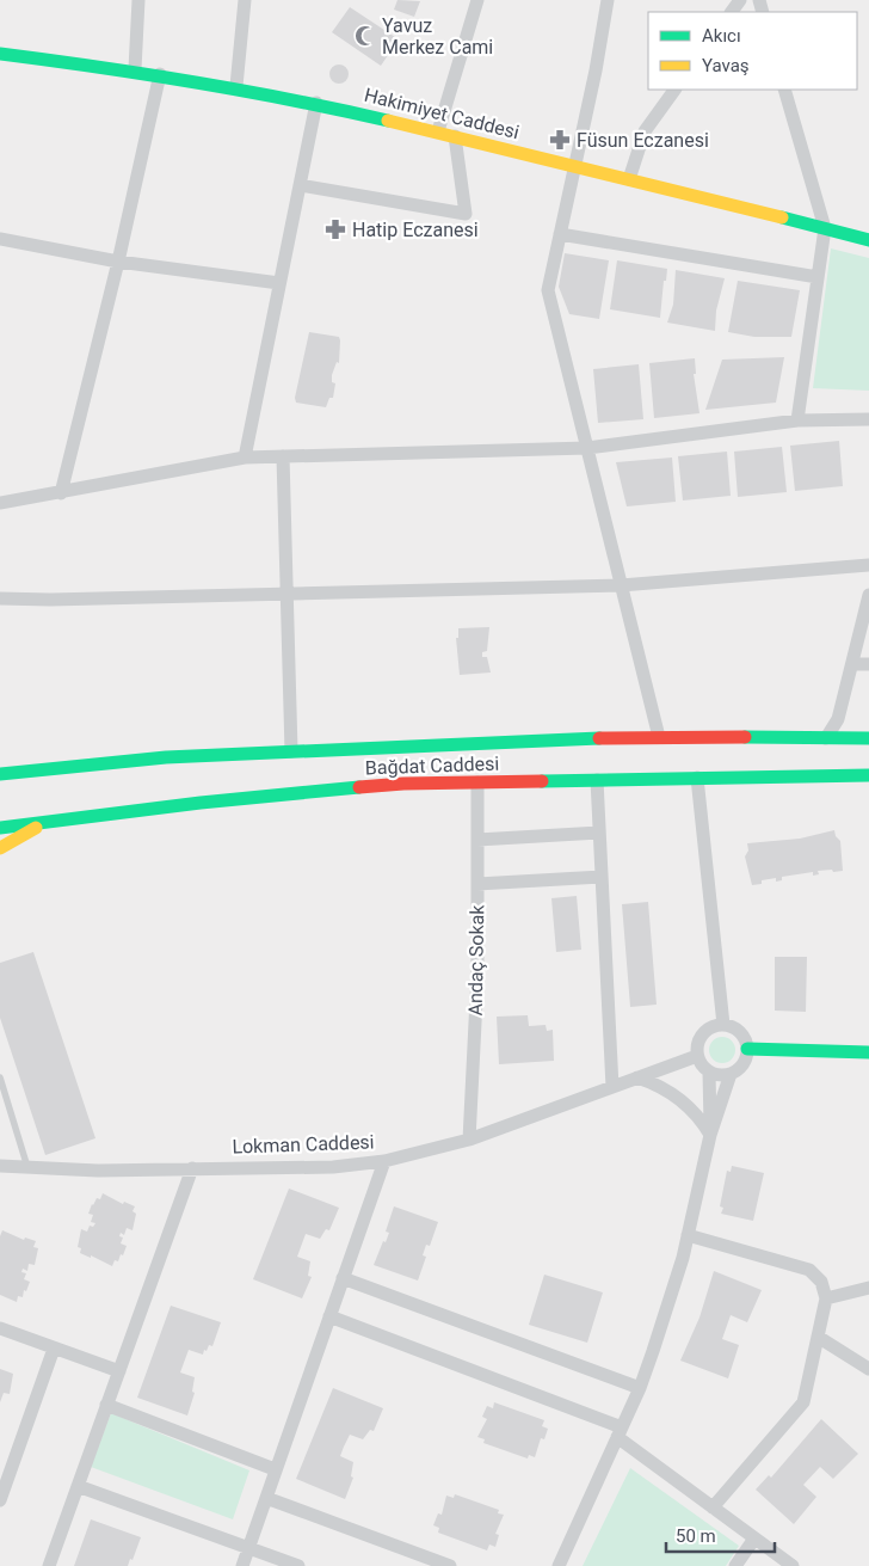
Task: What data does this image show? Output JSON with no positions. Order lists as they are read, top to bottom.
{
  "streets": {
    "main road": ["Hakimiyet Caddesi", "Bağdat Caddesi"],
    "street": ["Andaç Sokak", "Lokman Caddesi"]
  },
  "crossings": [
    ["Bağdat Caddesi", "Andaç Sokak"],
    ["Andaç Sokak", "Lokman Caddesi"]
  ],
  "places": {
    "mosque": ["Yavuz Merkez Cami"],
    "pharmacy": ["Füsun Eczanesi", "Hatip Eczanesi"]
  },
  "legend": ["Akıcı", "Yavaş"],
  "scale_bar": "50 m"
}
